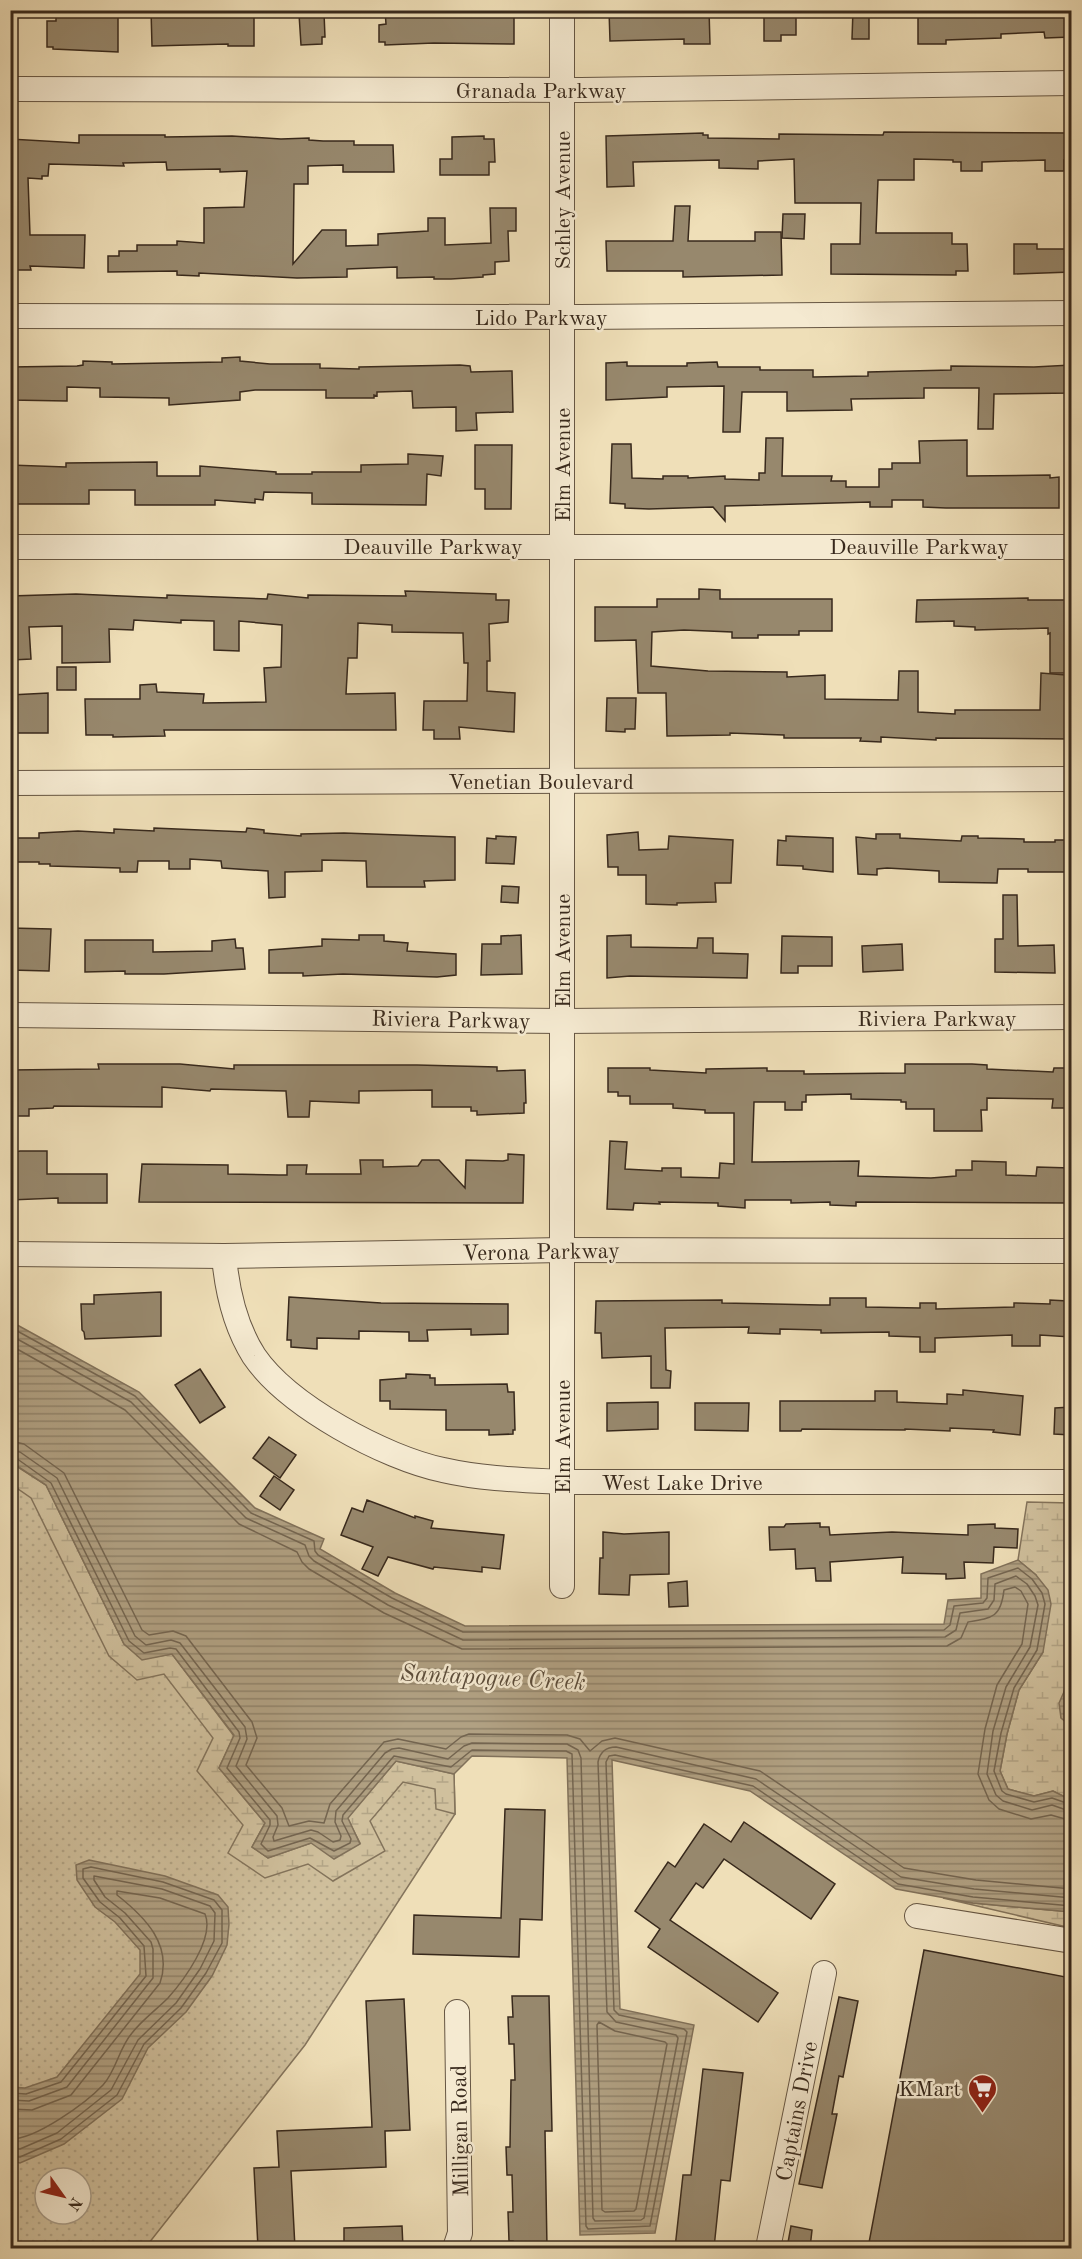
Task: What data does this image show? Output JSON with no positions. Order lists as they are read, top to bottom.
{
  "streets": {
    "street": [
      "Granada Parkway",
      "Schley Avenue",
      "Lido Parkway",
      "Elm Avenue",
      "Deauville Parkway",
      "Venetian Boulevard",
      "Riviera Parkway",
      "Verona Parkway",
      "West Lake Drive",
      "Captains Drive",
      "Milligan Road"
    ]
  },
  "crossings": [
    ["Granada Parkway", "Schley Avenue"],
    ["Schley Avenue", "Lido Parkway"],
    ["Schley Avenue", "Elm Avenue"],
    ["Lido Parkway", "Elm Avenue"],
    ["Elm Avenue", "Deauville Parkway"],
    ["Elm Avenue", "Venetian Boulevard"],
    ["Elm Avenue", "Riviera Parkway"],
    ["Elm Avenue", "Verona Parkway"],
    ["Elm Avenue", "West Lake Drive"],
    ["Verona Parkway", "West Lake Drive"]
  ],
  "water": ["Santapogue Creek"],
  "places": {
    "supermarket": ["KMart"]
  },
  "north": "bottom right"
}
